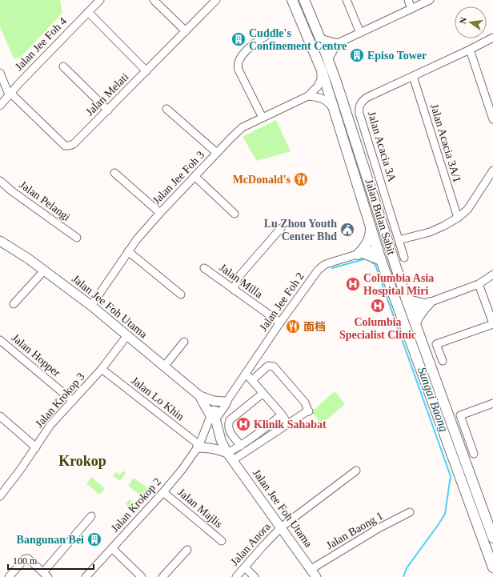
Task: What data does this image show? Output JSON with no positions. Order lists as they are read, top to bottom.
{
  "streets": {
    "main road": ["Jalan Bulan Sabit"],
    "street": [
      "Jalan Jee Foh 4",
      "Jalan Melati",
      "Jalan Acacia 3A/1",
      "Jalan Acacia 3A",
      "Jalan Jee Foh 3",
      "Jalan Pelangi",
      "Jalan Milla",
      "Jalan Jee Foh 2",
      "Jalan Jee Foh Utama",
      "Jalan Hopper",
      "Jalan Lo Khin",
      "Jalan Krokop 3",
      "Jalan Krokop 2",
      "Jalan Majlis",
      "Jalan Baong 1",
      "Jalan Anora"
    ]
  },
  "crossings": [
    ["Jalan Jee Foh 4", "Jalan Melati"],
    ["Jalan Acacia 3A/1", "Jalan Acacia 3A"],
    ["Jalan Jee Foh 3", "Jalan Bulan Sabit"],
    ["Jalan Jee Foh 3", "Jalan Jee Foh Utama"],
    ["Jalan Bulan Sabit", "Jalan Jee Foh 2"],
    ["Jalan Milla", "Jalan Jee Foh 2"],
    ["Jalan Jee Foh 2", "Jalan Jee Foh Utama"],
    ["Jalan Jee Foh 2", "Jalan Krokop 2"],
    ["Jalan Jee Foh Utama", "Jalan Krokop 3"],
    ["Jalan Jee Foh Utama", "Jalan Krokop 2"],
    ["Jalan Jee Foh Utama", "Jalan Baong 1"],
    ["Jalan Jee Foh Utama", "Jalan Anora"],
    ["Jalan Hopper", "Jalan Krokop 3"],
    ["Jalan Lo Khin", "Jalan Krokop 3"],
    ["Jalan Lo Khin", "Jalan Krokop 2"],
    ["Jalan Krokop 2", "Jalan Majlis"]
  ],
  "districts": ["Krokop"],
  "water": ["Sungai Baong"],
  "places": {
    "building": ["Cuddle's Confinement Centre", "Episo Tower", "Bangunan Bei"],
    "restaurant": ["McDonald's", "面档"],
    "public building": ["Lu Zhou Youth Center Bhd"],
    "hospital": ["Columbia Asia Hospital Miri", "Columbia Specialist Clinic", "Klinik Sahabat"]
  },
  "scale_bar": "100 m",
  "north": "left"
}
